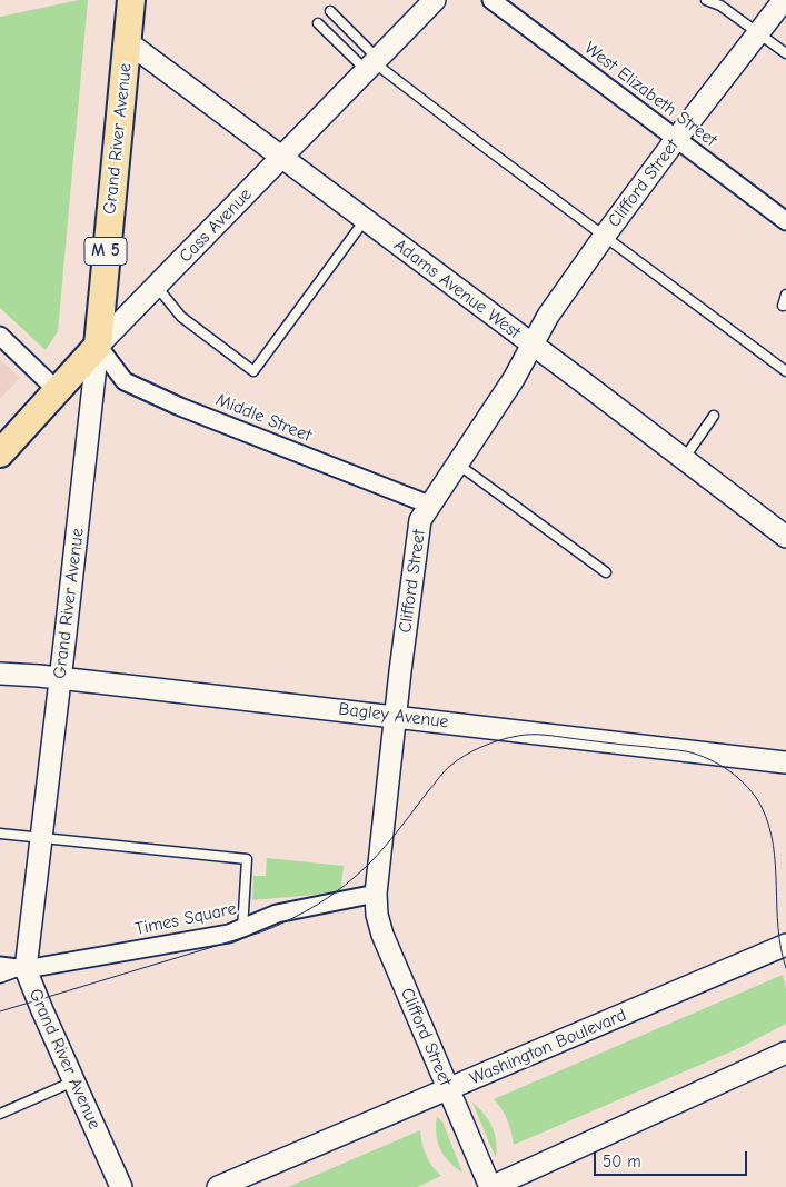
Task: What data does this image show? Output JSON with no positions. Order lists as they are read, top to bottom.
{
  "streets": {
    "main road": ["Grand River Avenue", "Cass Avenue", "M 5"],
    "street": [
      "West Elizabeth Street",
      "Clifford Street",
      "Adams Avenue West",
      "Middle Street",
      "Bagley Avenue",
      "Times Square",
      "Washington Boulevard"
    ]
  },
  "crossings": [
    ["West Elizabeth Street", "Clifford Street"],
    ["Grand River Avenue", "Cass Avenue"],
    ["Grand River Avenue", "Adams Avenue West"],
    ["Grand River Avenue", "Middle Street"],
    ["Grand River Avenue", "Bagley Avenue"],
    ["Grand River Avenue", "Times Square"],
    ["Clifford Street", "Adams Avenue West"],
    ["Clifford Street", "Middle Street"],
    ["Clifford Street", "Bagley Avenue"],
    ["Clifford Street", "Times Square"],
    ["Clifford Street", "Washington Boulevard"],
    ["Cass Avenue", "Adams Avenue West"],
    ["Cass Avenue", "Middle Street"]
  ],
  "scale_bar": "50 m"
}
